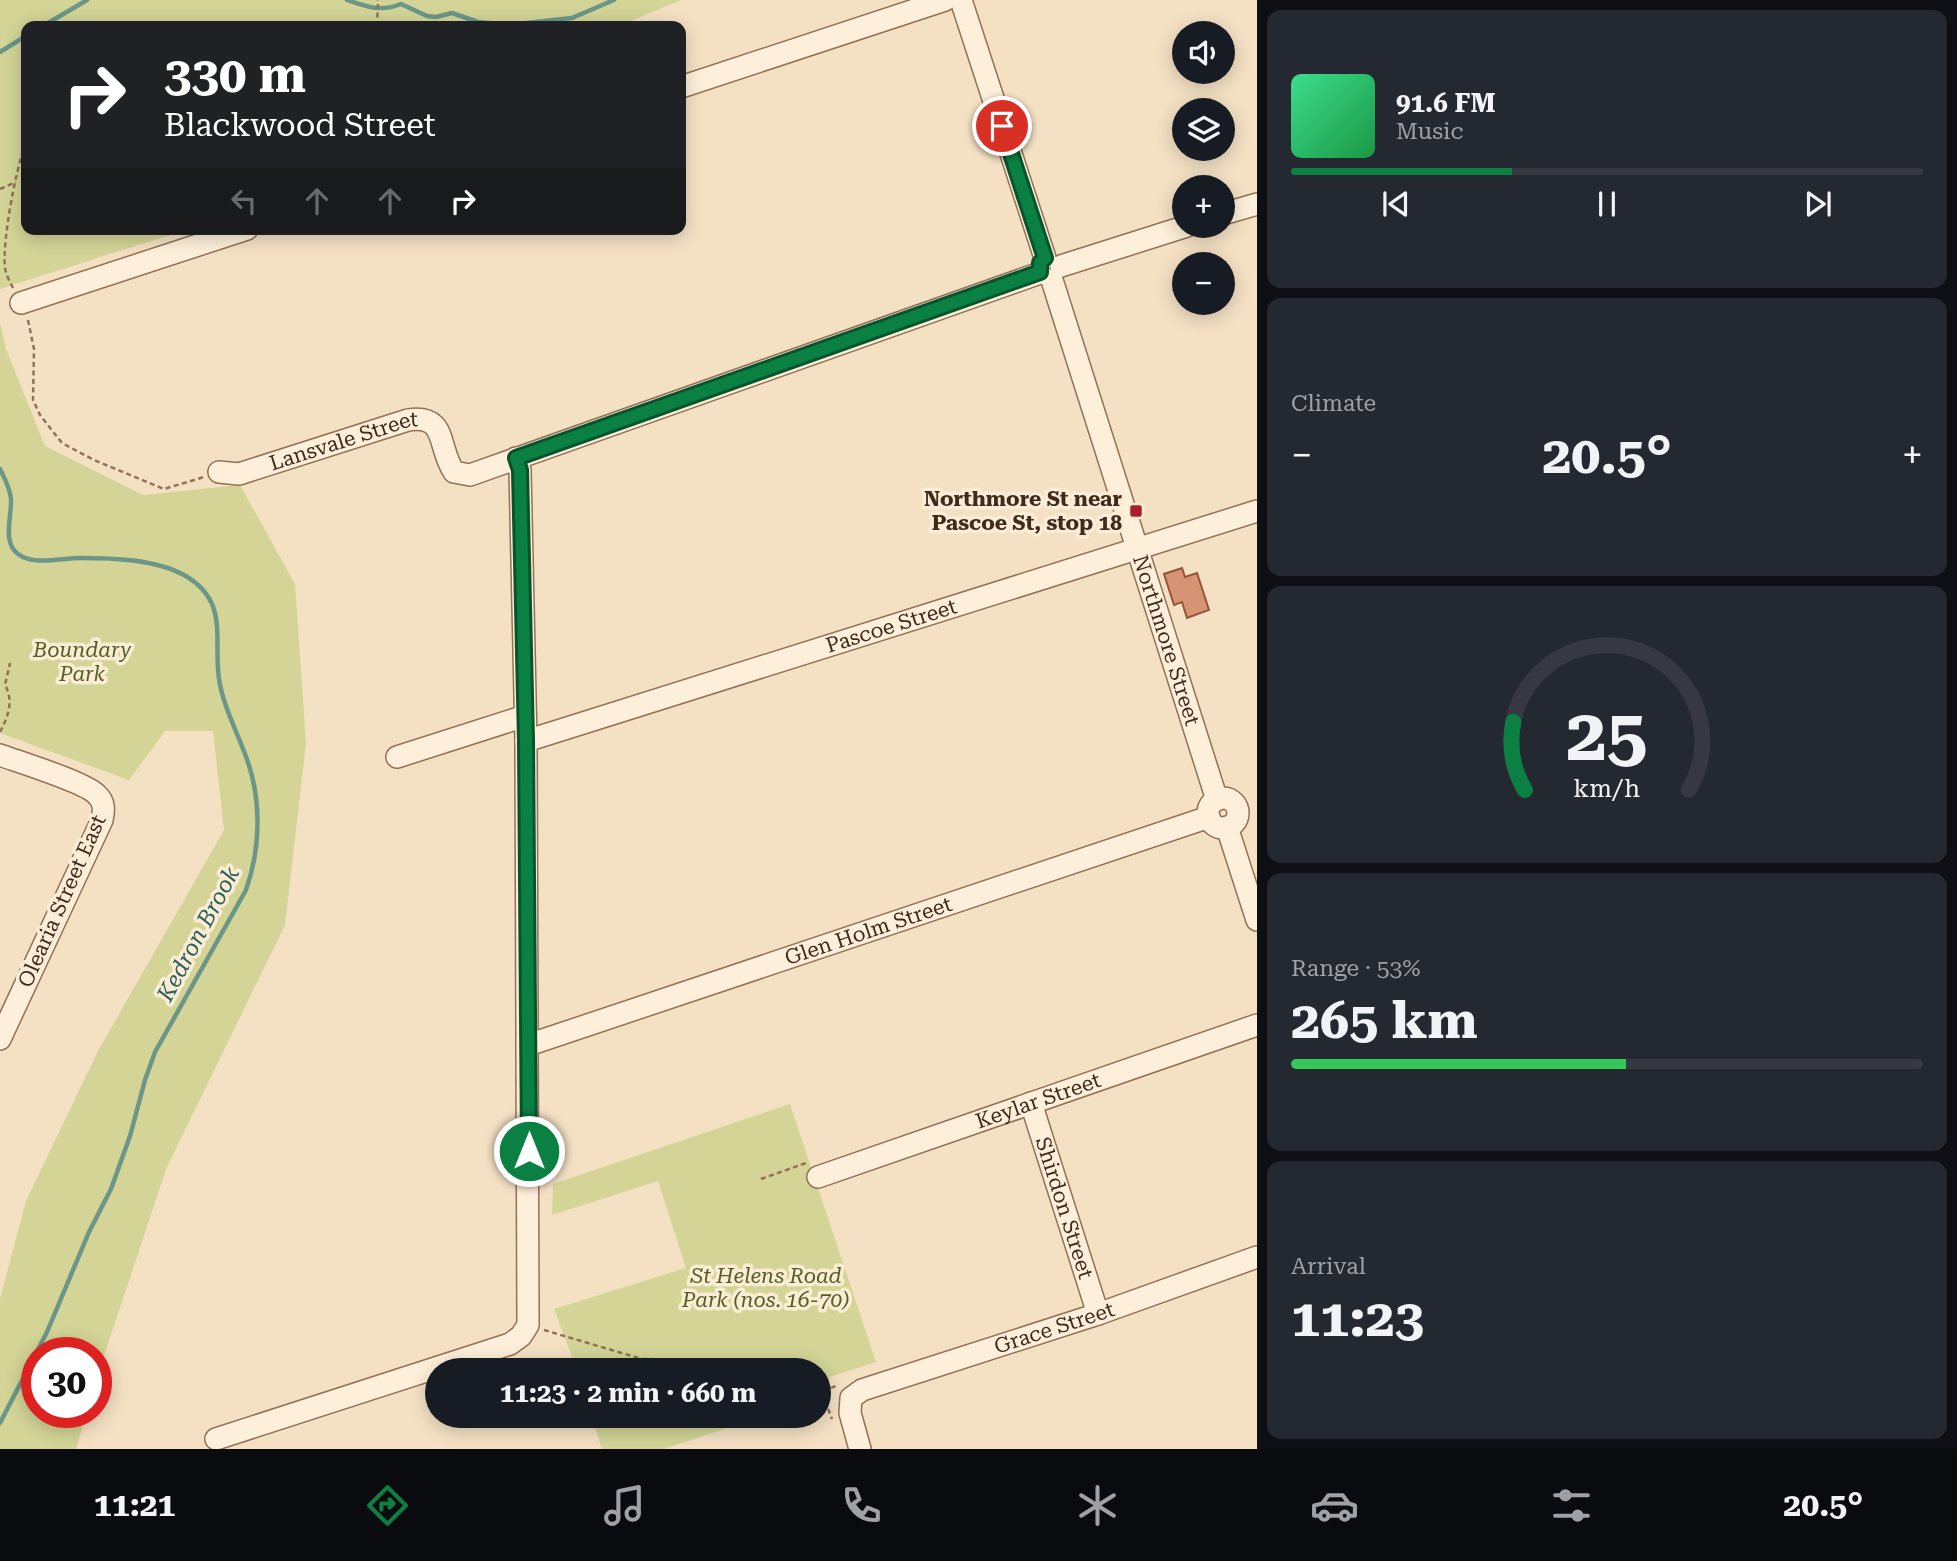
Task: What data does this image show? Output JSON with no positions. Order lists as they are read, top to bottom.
{
  "streets": {
    "street": [
      "Lansvale Street",
      "Pascoe Street",
      "Northmore Street",
      "Olearia Street East",
      "Glen Holm Street",
      "Keylar Street",
      "Shirdon Street",
      "Grace Street"
    ]
  },
  "crossings": [
    ["Pascoe Street", "Northmore Street"],
    ["Northmore Street", "Glen Holm Street"],
    ["Keylar Street", "Shirdon Street"],
    ["Shirdon Street", "Grace Street"]
  ],
  "water": ["Kedron Brook"],
  "parks": ["Boundary Park", "St Helens Road Park (nos. 16-70)"],
  "places": {
    "transit": ["Northmore St near Pascoe St, stop 18"]
  },
  "page": {
    "map_buttons": ["+", "−"],
    "turn": ["330 m", "Blackwood Street"],
    "song": ["91.6 FM", "Music"],
    "tile": [
      "Climate",
      ["Range · 53%", "265 km"],
      ["Arrival", "11:23"]
    ],
    "heat": ["−", "20.5°", "+"],
    "limit": "30",
    "trip": "11:23 · 2 min · 660 m",
    "tabs": ["11:21", "20.5°"],
    "gauge": ["25", "km/h"]
  }
}
